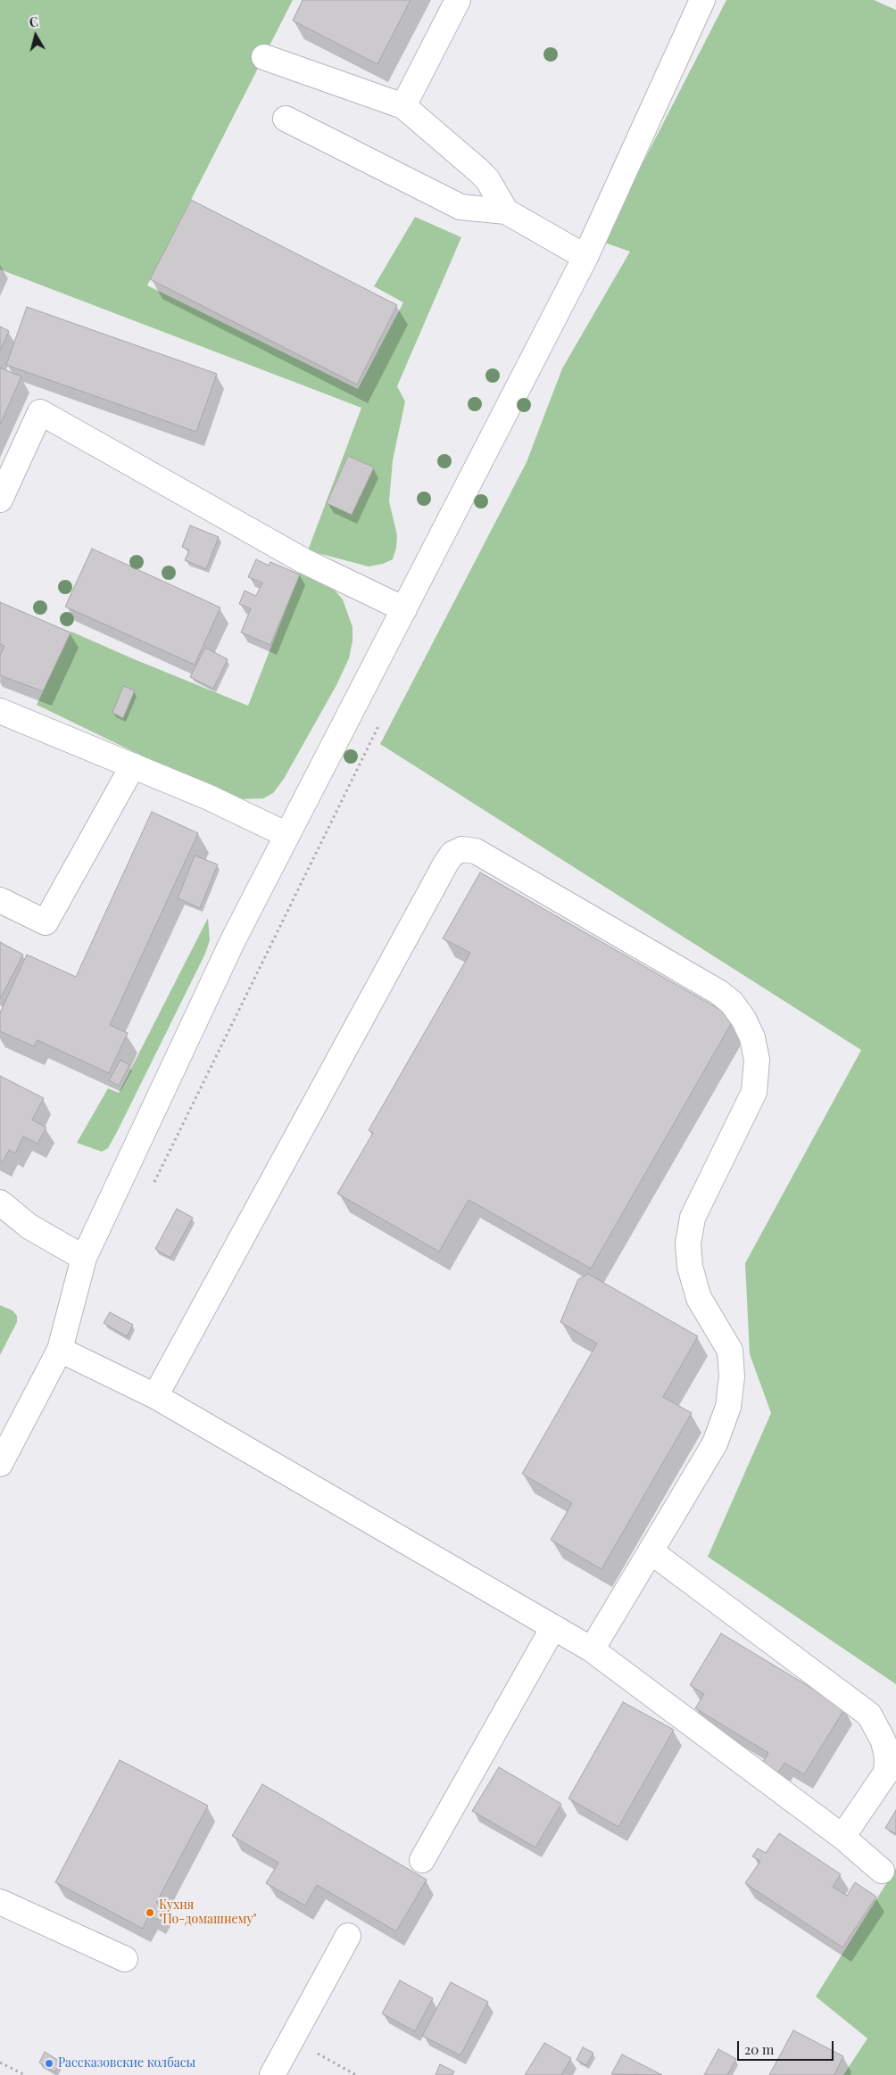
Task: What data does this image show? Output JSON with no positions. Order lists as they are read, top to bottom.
{
  "places": ["Кухня \"По-домашнему\"", "Рассказовские колбасы"],
  "scale_bar": "20 m",
  "north": "top"
}
